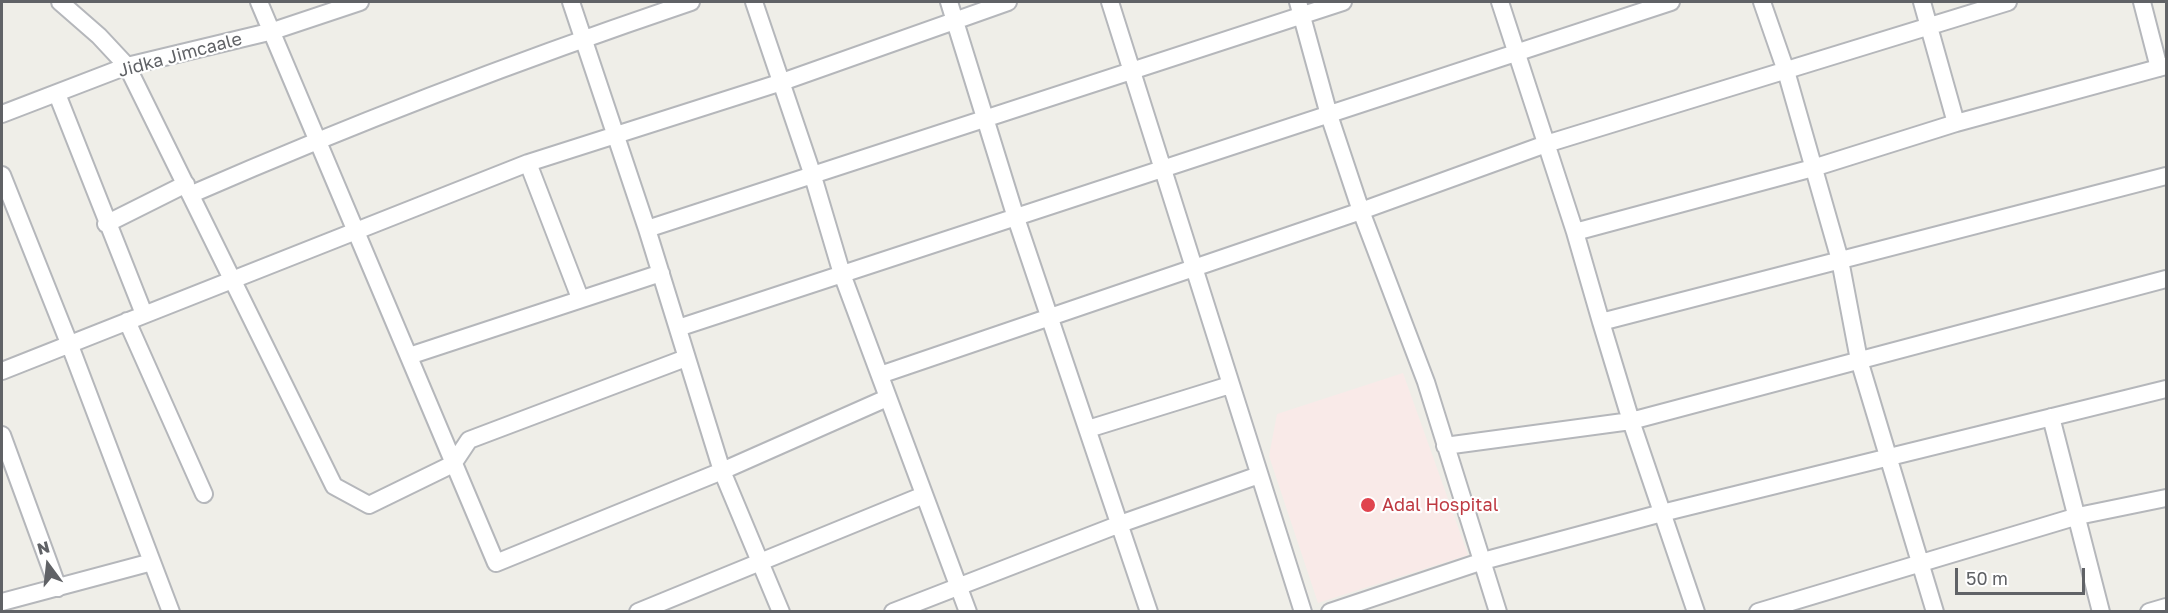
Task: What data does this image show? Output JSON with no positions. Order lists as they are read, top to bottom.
{
  "streets": {
    "street": ["Jidka Jimcaale"]
  },
  "places": ["Adal Hospital"],
  "scale_bar": "50 m",
  "north": "top"
}
